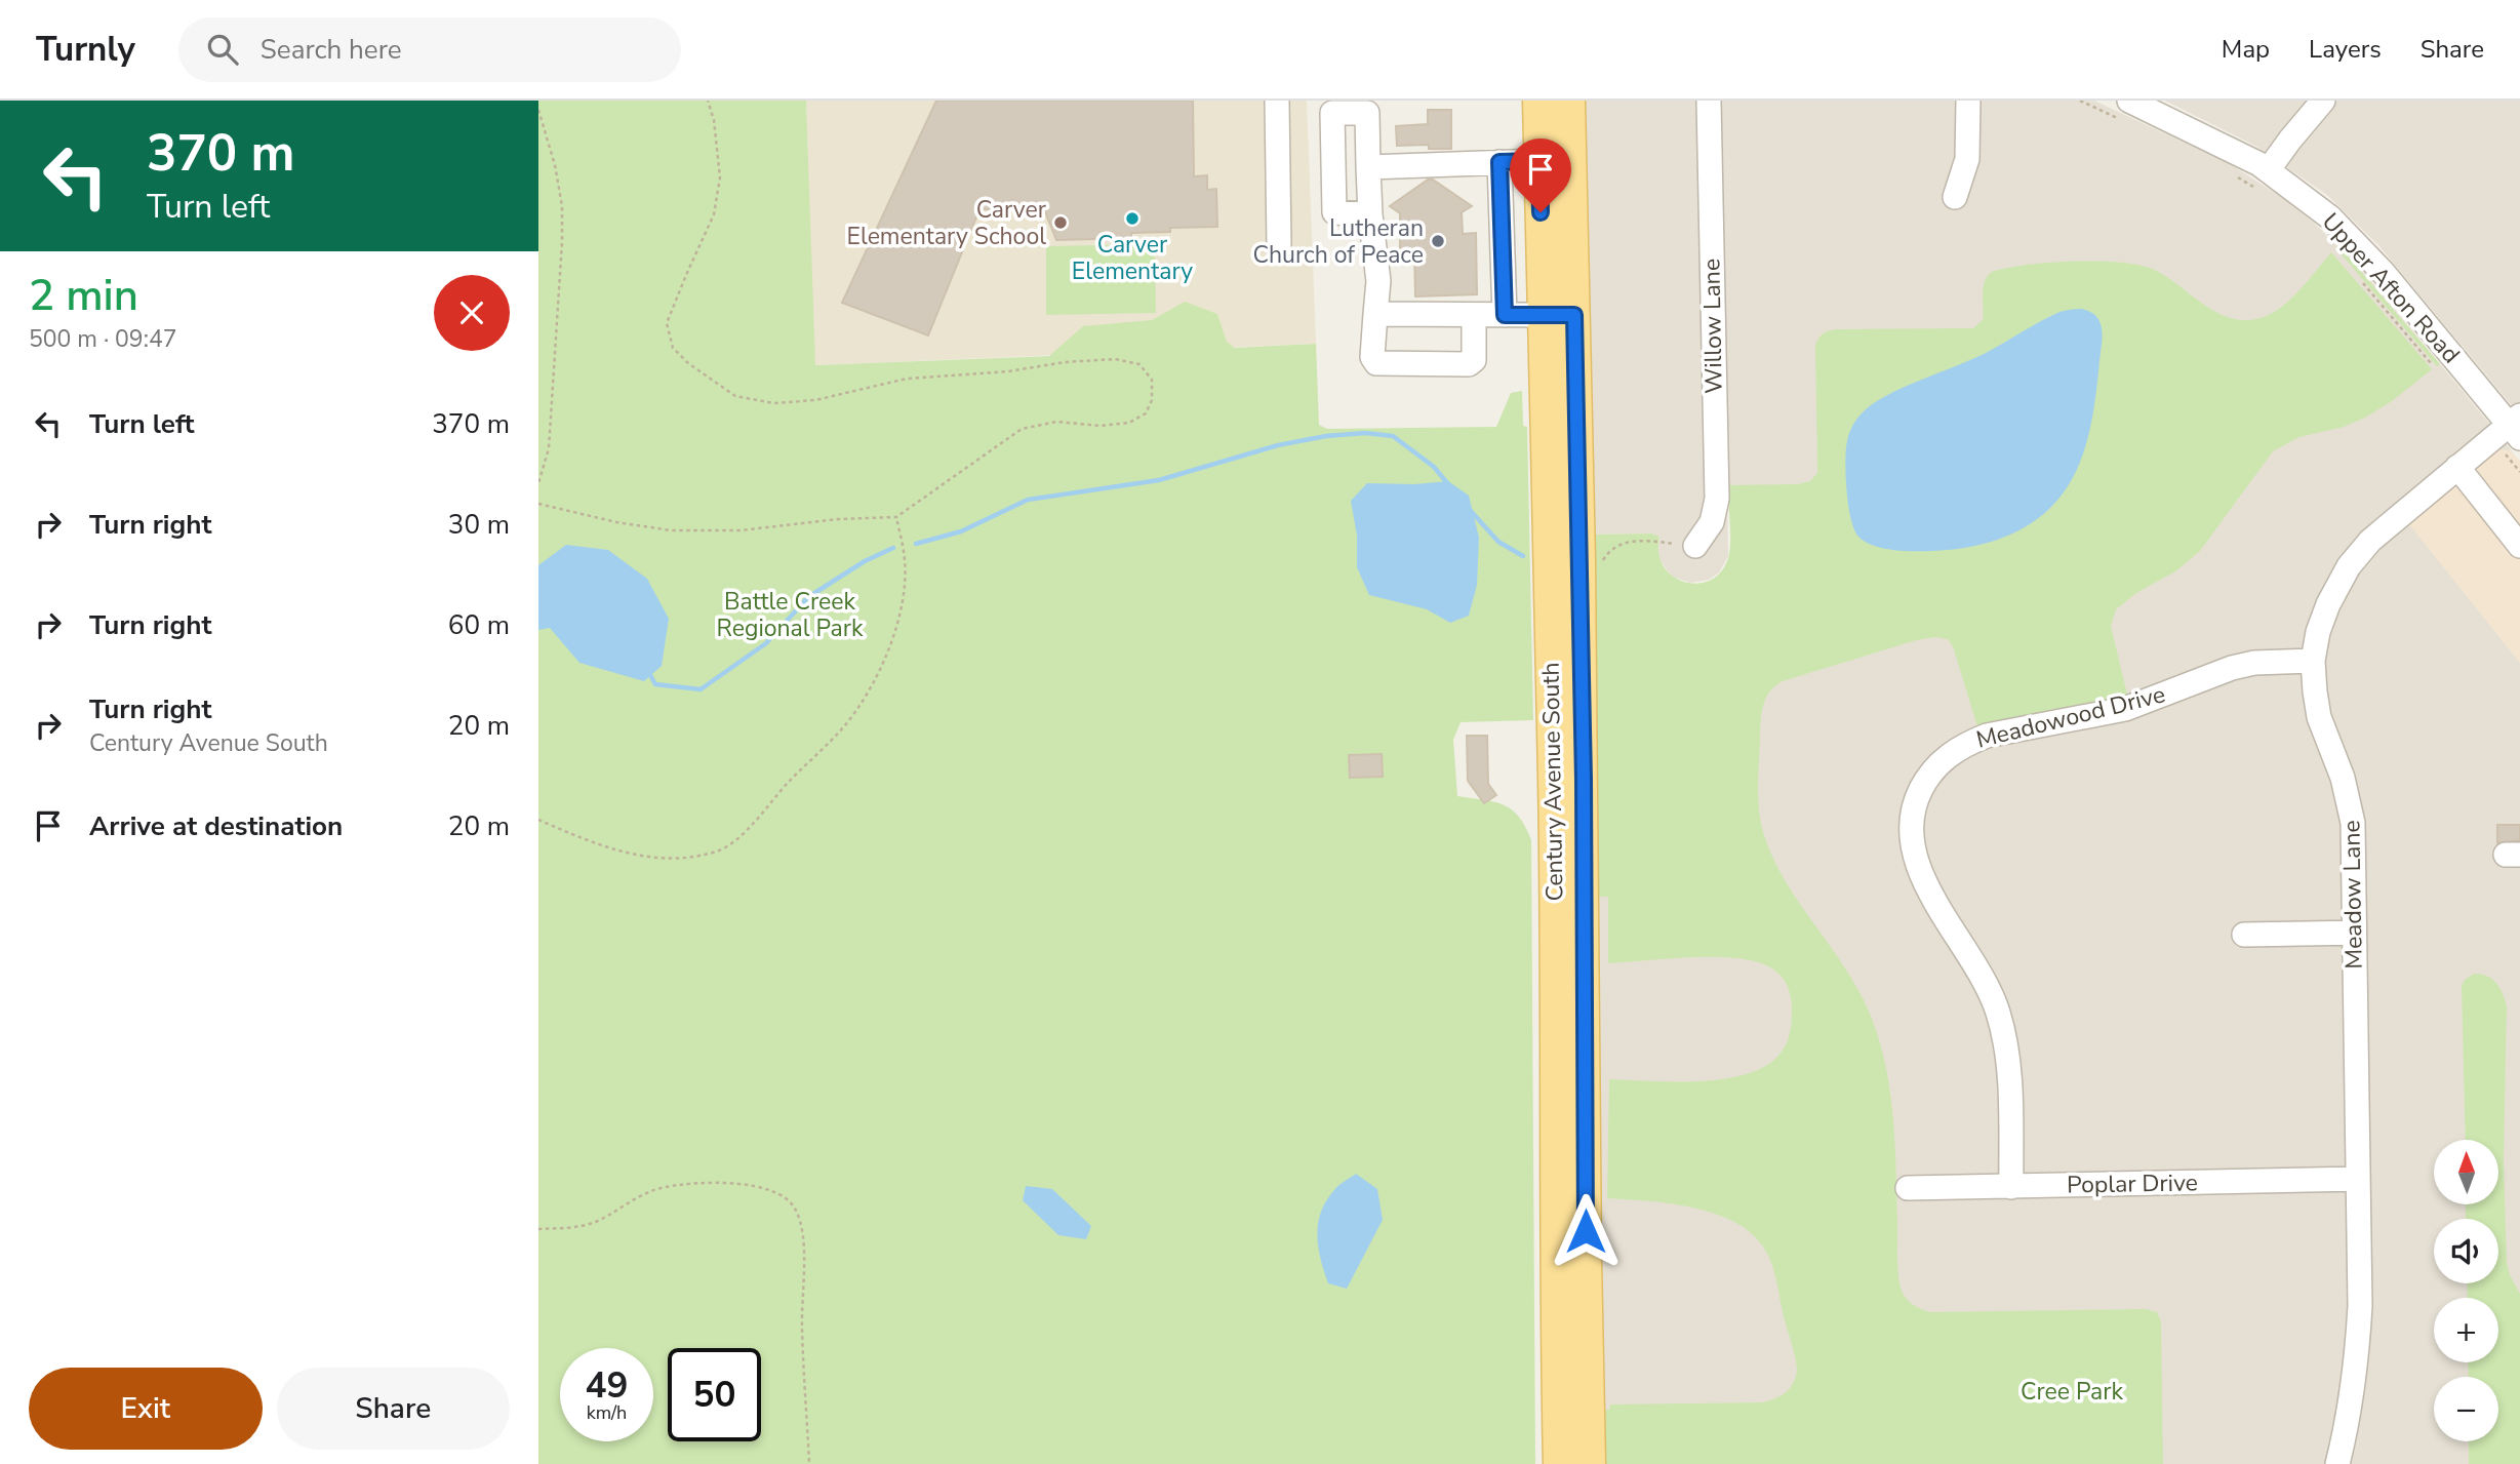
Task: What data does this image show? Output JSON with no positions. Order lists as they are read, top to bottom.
{
  "streets": {
    "main road": ["Century Avenue South"],
    "street": [
      "Upper Afton Road",
      "Willow Lane",
      "Meadowood Drive",
      "Meadow Lane",
      "Poplar Drive"
    ]
  },
  "crossings": [
    ["Upper Afton Road", "Meadow Lane"],
    ["Meadowood Drive", "Meadow Lane"],
    ["Meadowood Drive", "Poplar Drive"],
    ["Meadow Lane", "Poplar Drive"]
  ],
  "parks": ["Battle Creek Regional Park", "Cree Park"],
  "places": ["Carver Elementary", "Carver Elementary School", "Lutheran Church of Peace"],
  "north": "top",
  "page": {
    "header": "Turnly",
    "search": "Search here",
    "nav": ["Map", "Layers", "Share"],
    "turn": ["370 m", "Turn left"],
    "heading": ["2 min", "500 m · 09:47"],
    "list": [
      {
        "name": "Turn left",
        "value": "370 m"
      },
      {
        "name": "Turn right",
        "value": "30 m"
      },
      {
        "name": "Turn right",
        "value": "60 m"
      },
      {
        "name": "Turn right",
        "note": "Century Avenue South",
        "value": "20 m"
      },
      {
        "name": "Arrive at destination",
        "value": "20 m"
      }
    ],
    "map_buttons": ["+", "−"],
    "speed": "49 km/h",
    "limit": "50",
    "buttons": ["Exit", "Share"]
  }
}
